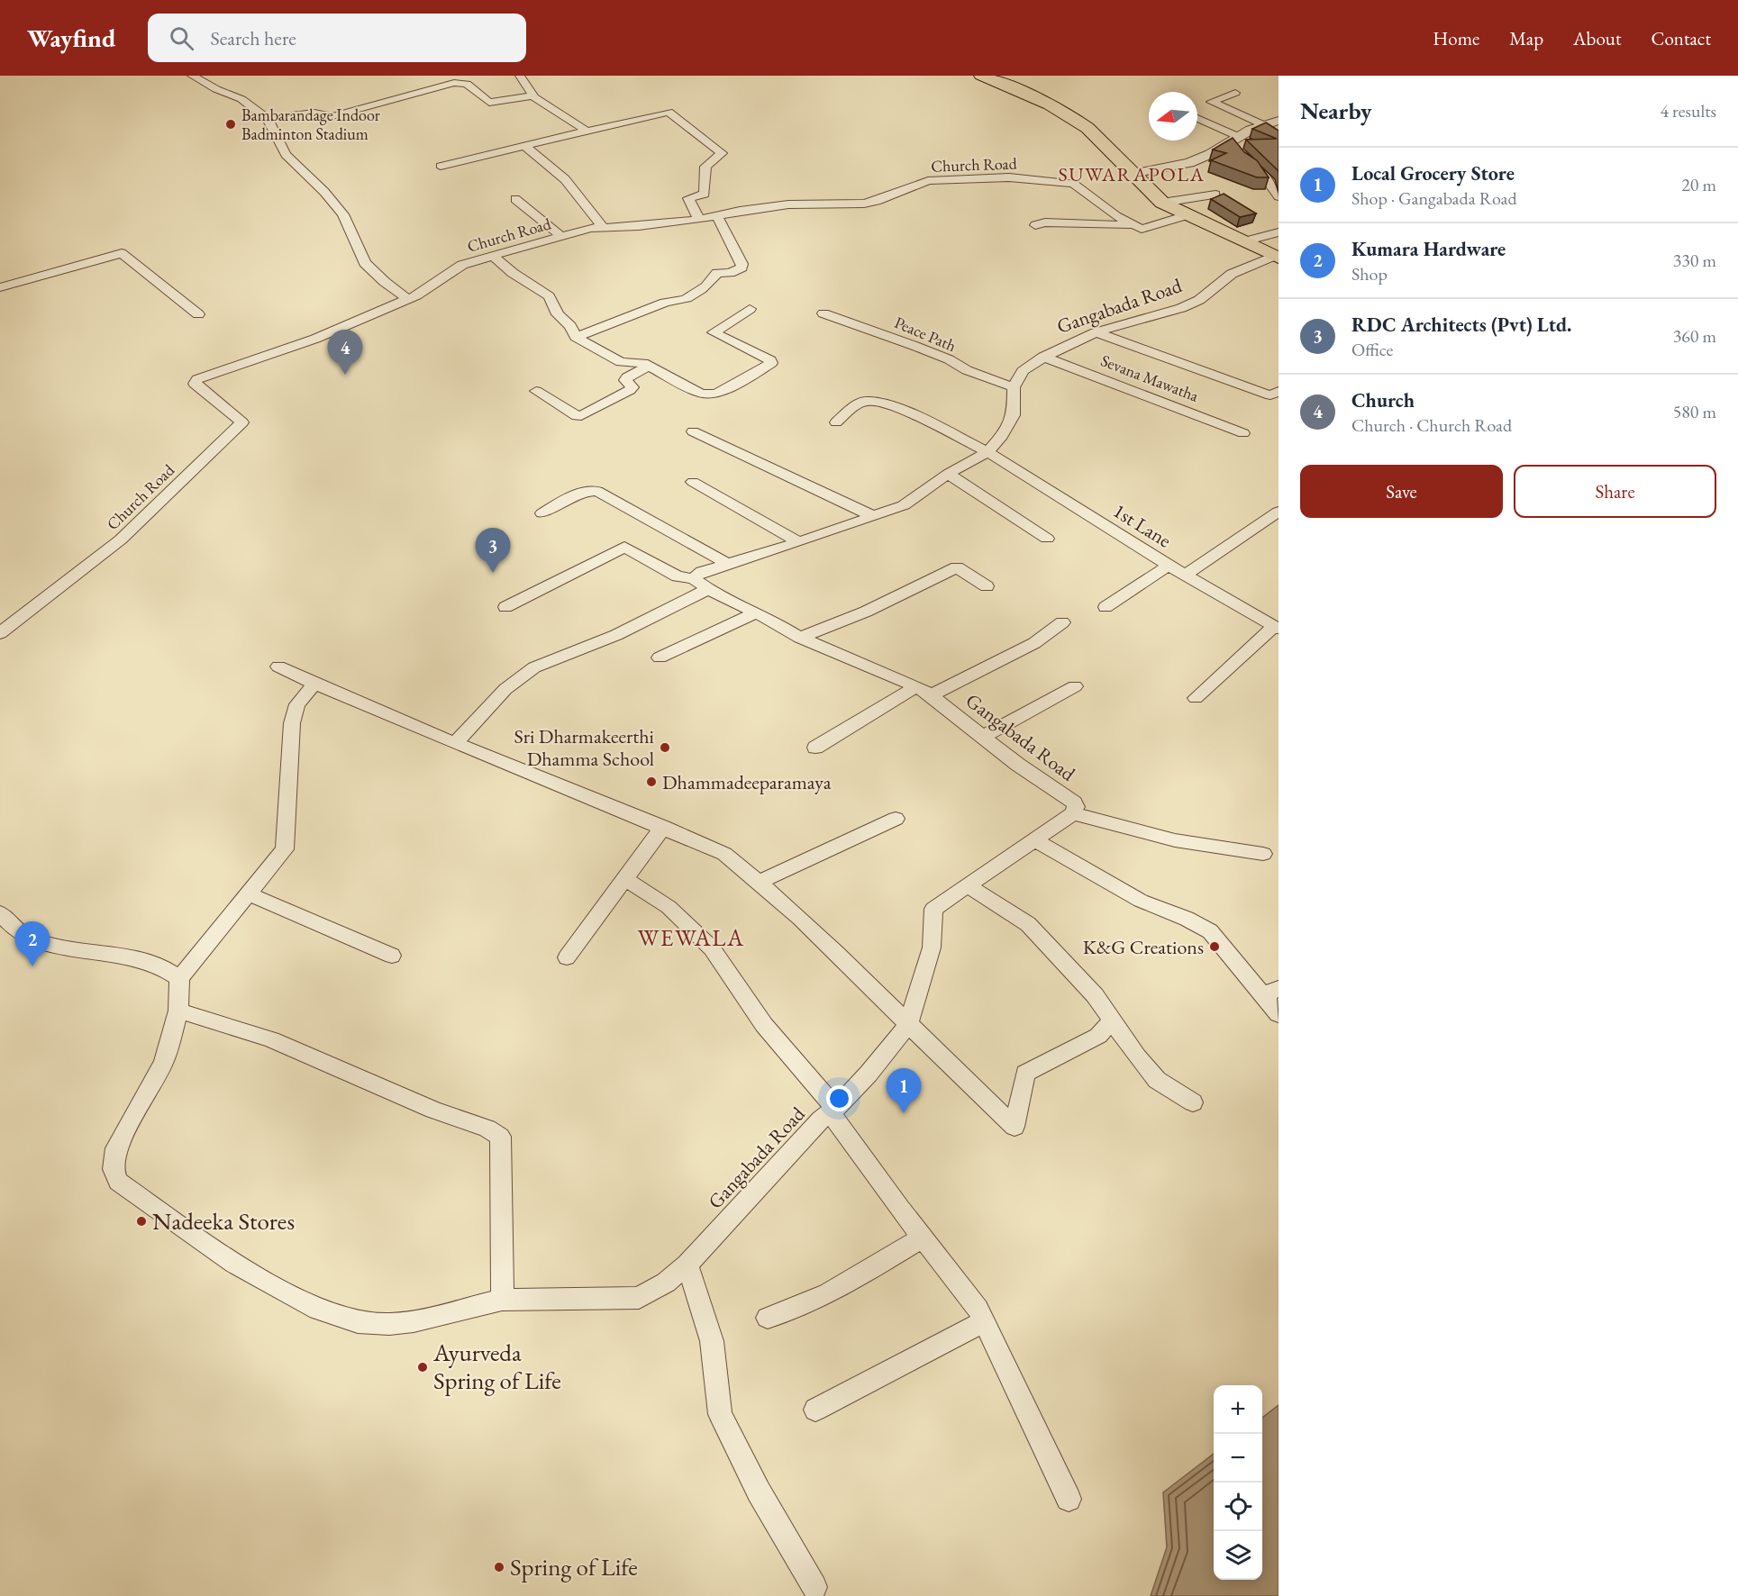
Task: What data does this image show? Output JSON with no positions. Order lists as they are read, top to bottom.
{
  "streets": {
    "street": [
      "Church Road",
      "Gangabada Road",
      "Peace Path",
      "Sevana Mawatha",
      "1st Lane"
    ]
  },
  "crossings": [
    ["Gangabada Road", "Peace Path"],
    ["Gangabada Road", "Sevana Mawatha"]
  ],
  "districts": ["SUWARAPOLA", "WEWALA"],
  "places": [
    "Bambarandage Indoor Badminton Stadium",
    "Sri Dharmakeerthi Dhamma School",
    "Dhammadeeparamaya",
    "K&G Creations",
    "Nadeeka Stores",
    "Ayurveda Spring of Life",
    "Spring of Life"
  ],
  "north": "left",
  "page": {
    "header": "Wayfind",
    "search": "Search here",
    "nav": [
      "Home",
      "Map",
      "About",
      "Contact"
    ],
    "heading": ["Nearby", "4 results"],
    "list": [
      {
        "mark": "1",
        "name": "Local Grocery Store",
        "note": "Shop · Gangabada Road",
        "value": "20 m"
      },
      {
        "mark": "2",
        "name": "Kumara Hardware",
        "note": "Shop",
        "value": "330 m"
      },
      {
        "mark": "3",
        "name": "RDC Architects (Pvt) Ltd.",
        "note": "Office",
        "value": "360 m"
      },
      {
        "mark": "4",
        "name": "Church",
        "note": "Church · Church Road",
        "value": "580 m"
      }
    ],
    "pins": [
      "4",
      "3",
      "2",
      "1"
    ],
    "buttons": ["Save", "Share"],
    "map_buttons": ["+", "−"]
  }
}
